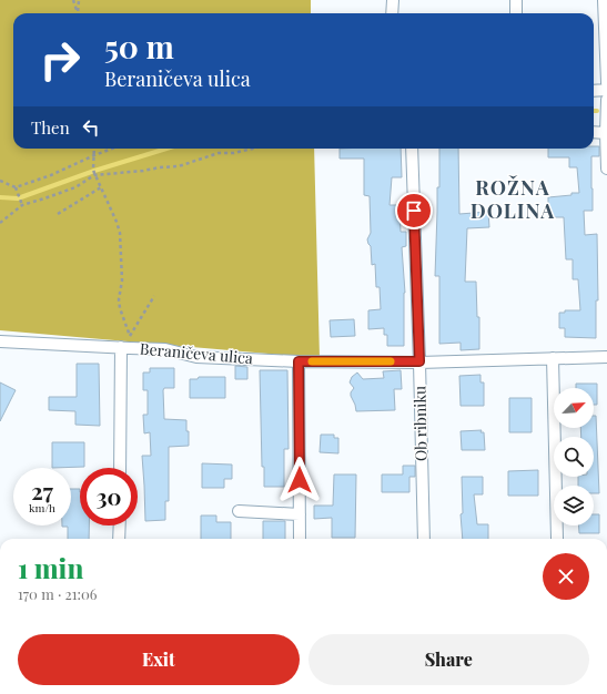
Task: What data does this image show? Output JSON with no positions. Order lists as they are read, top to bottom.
{
  "streets": {
    "street": ["Beraničeva ulica", "Ob ribniku"]
  },
  "crossings": [
    ["Beraničeva ulica", "Ob ribniku"]
  ],
  "districts": ["ROŽNA DOLINA"],
  "north": "top right",
  "page": {
    "turn": ["50 m", "Beraničeva ulica"],
    "then": "Then",
    "speed": "27 km/h",
    "limit": "30",
    "heading": ["1 min", "170 m · 21:06"],
    "buttons": ["Exit", "Share"]
  }
}
